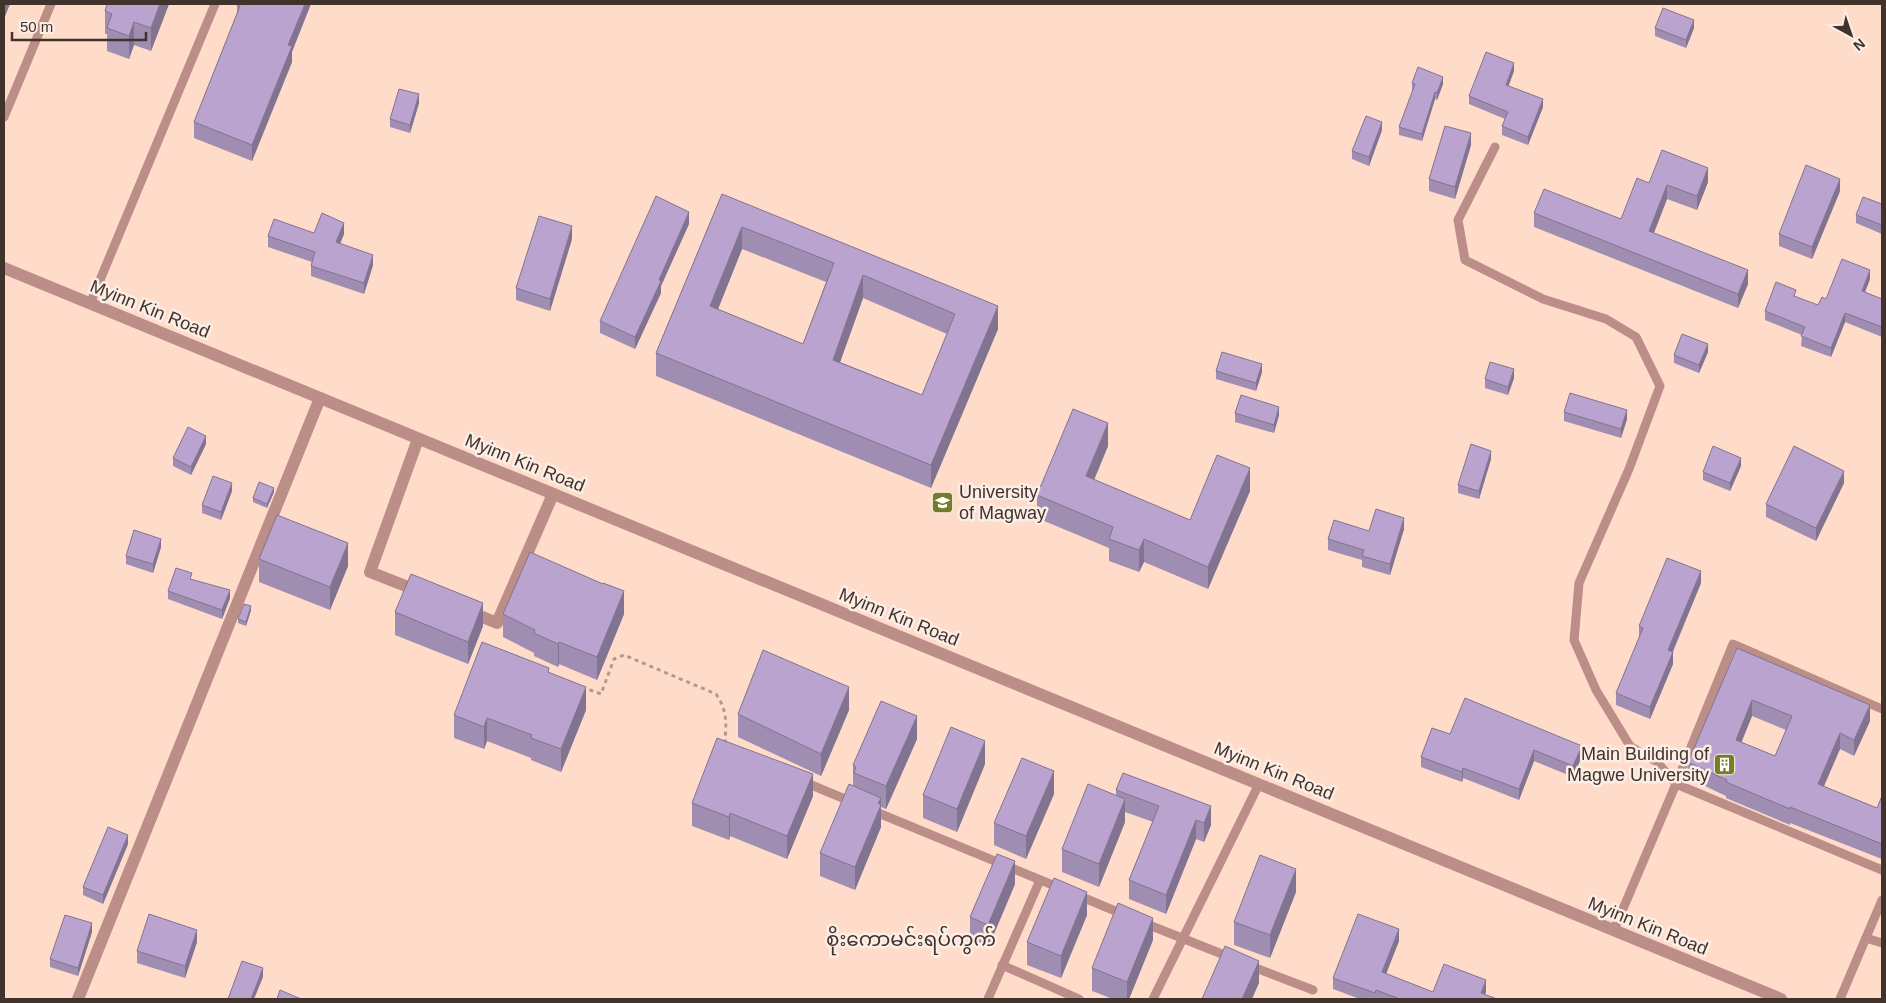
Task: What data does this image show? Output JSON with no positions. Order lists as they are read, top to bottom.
{
  "streets": {
    "street": ["Myinn Kin Road"]
  },
  "districts": ["စိုးကောမင်းရပ်ကွက်"],
  "places": {
    "school or university": ["University of Magway"],
    "building": ["Main Building of Magwe University"]
  },
  "scale_bar": "50 m",
  "north": "bottom right"
}
